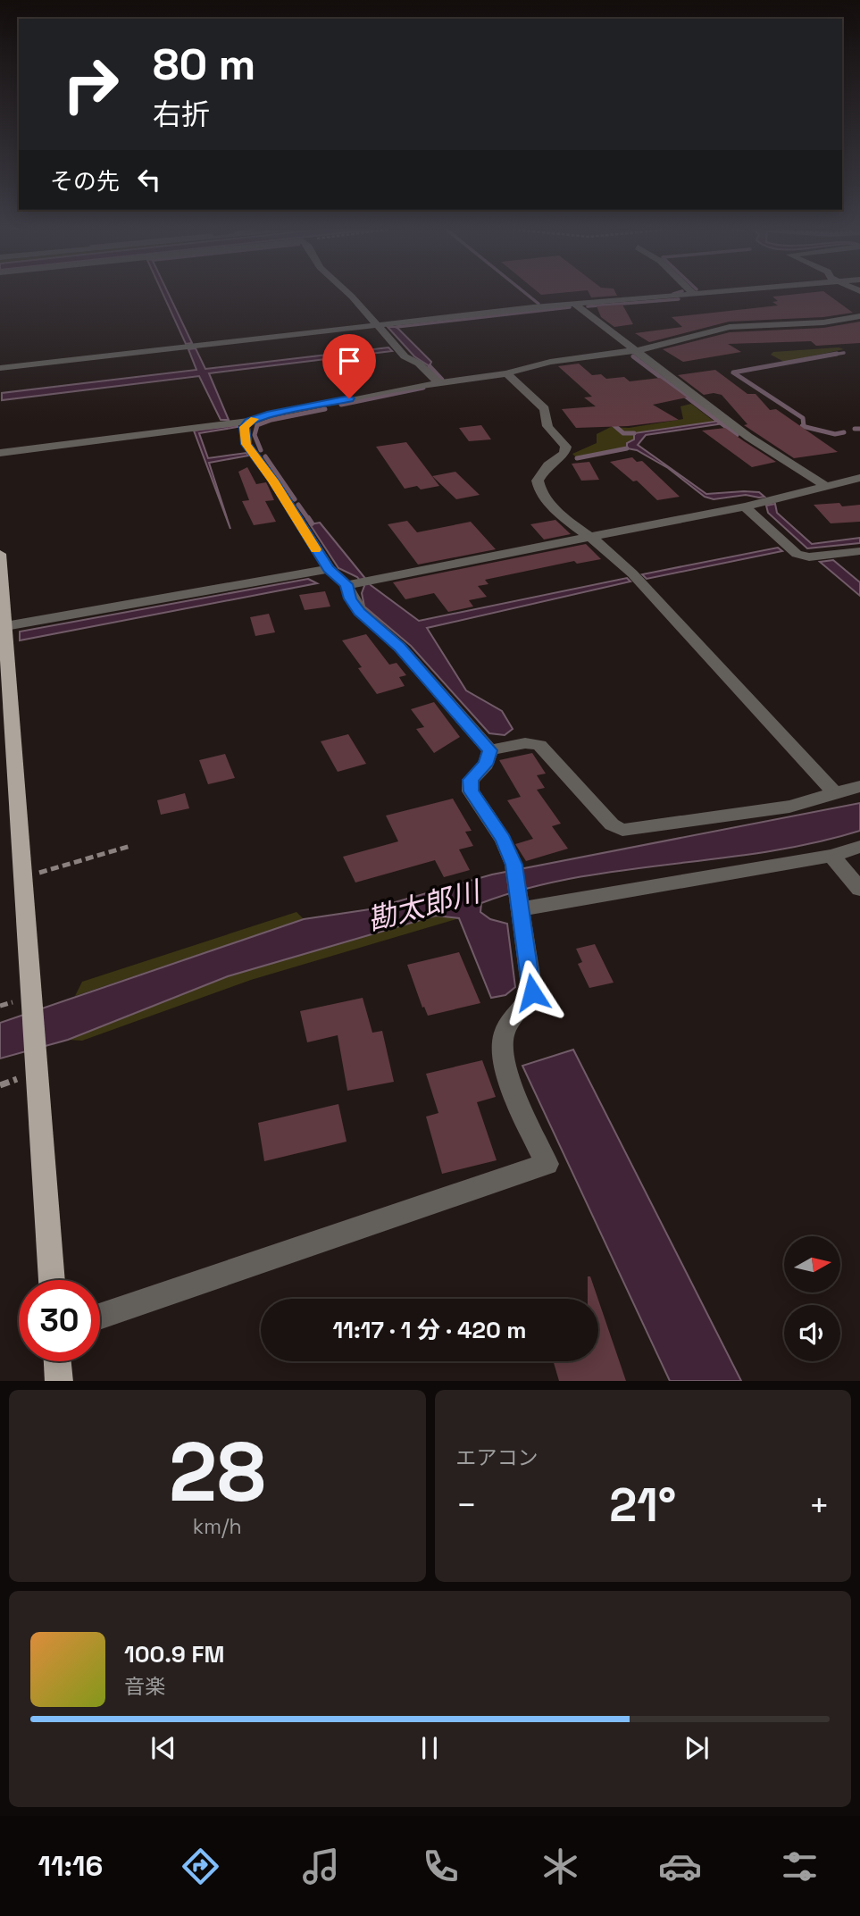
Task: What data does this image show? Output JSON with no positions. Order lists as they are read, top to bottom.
{
  "water": ["勘太郎川"],
  "north": "right",
  "page": {
    "turn": ["80 m", "右折"],
    "then": "その先",
    "limit": "30",
    "trip": "11:17 · 1 分 · 420 m",
    "tile": [
      ["28", "km/h"],
      "エアコン"
    ],
    "heat": ["−", "21°", "+"],
    "song": ["100.9 FM", "音楽"],
    "tabs": "11:16"
  }
}
